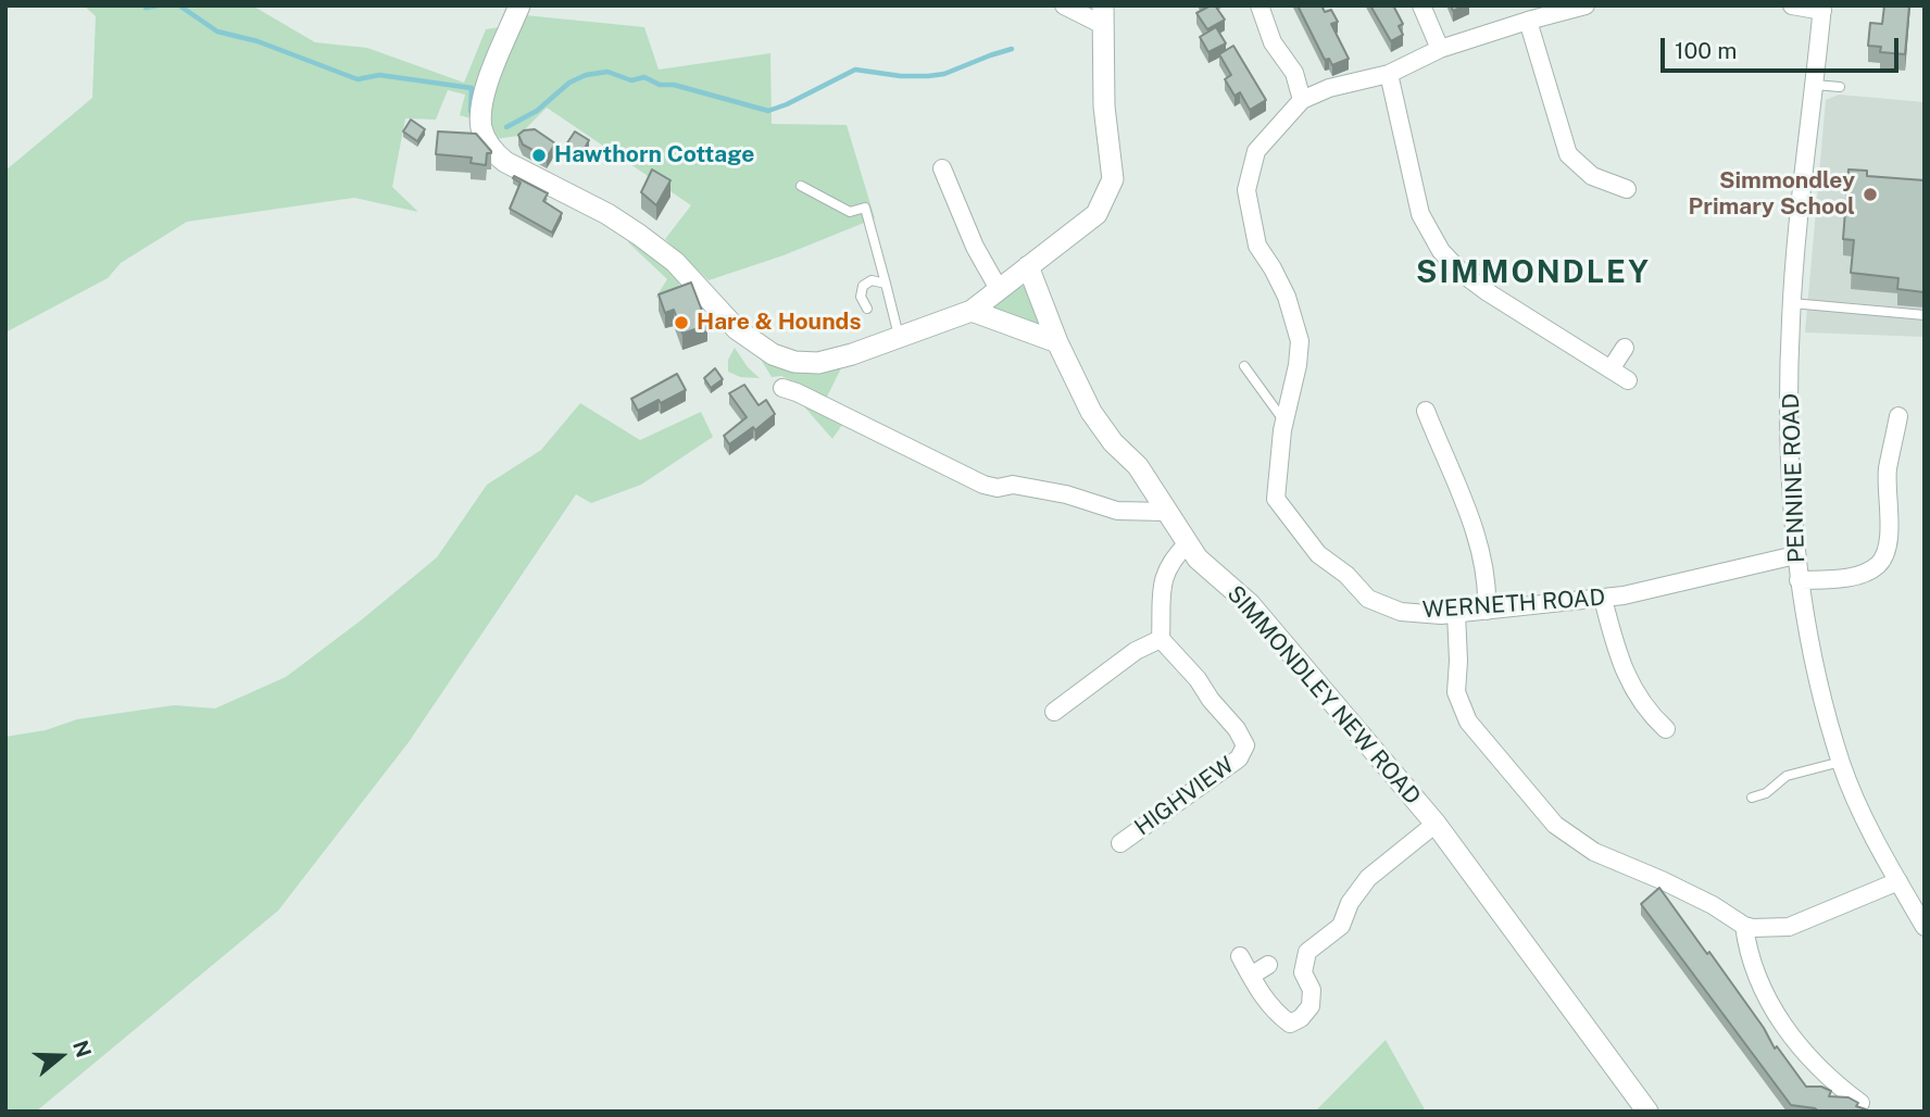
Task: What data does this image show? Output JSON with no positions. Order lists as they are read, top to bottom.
{
  "streets": {
    "street": [
      "PENNINE ROAD",
      "WERNETH ROAD",
      "SIMMONDLEY NEW ROAD",
      "HIGHVIEW"
    ]
  },
  "crossings": [
    ["PENNINE ROAD", "WERNETH ROAD"]
  ],
  "districts": ["SIMMONDLEY"],
  "places": ["Hawthorn Cottage", "Simmondley Primary School", "Hare & Hounds"],
  "scale_bar": "100 m",
  "north": "right"
}
